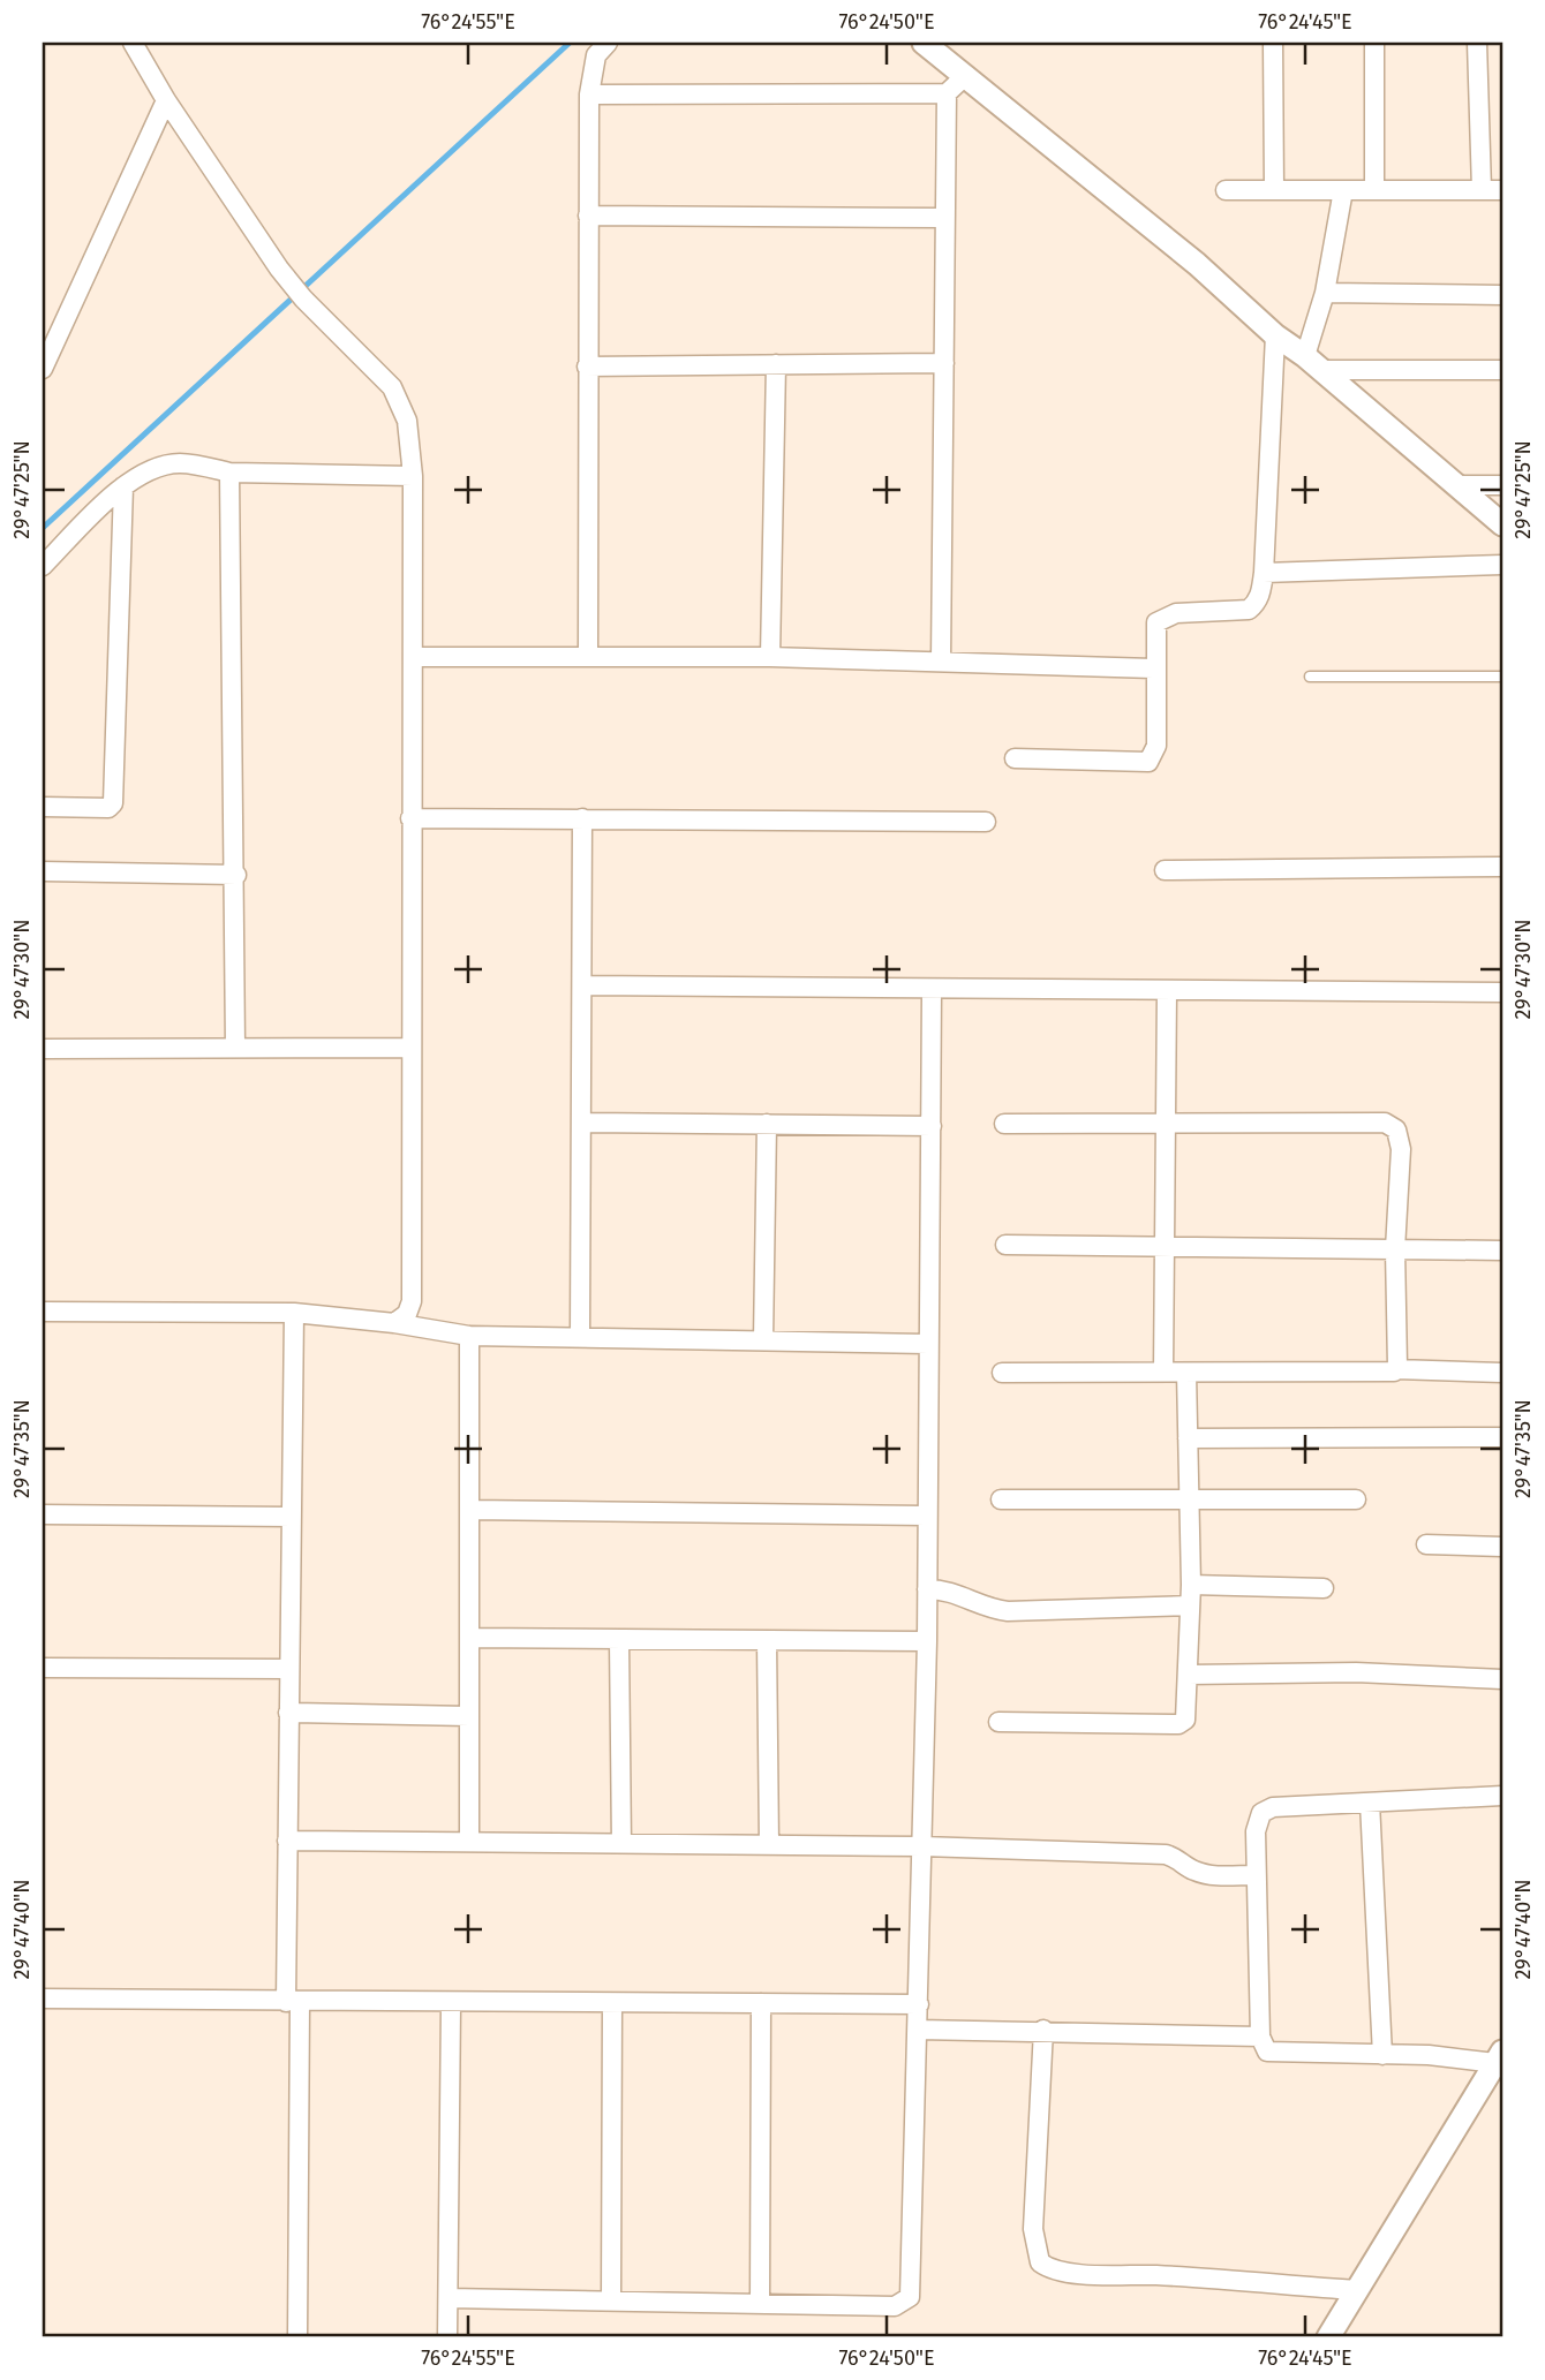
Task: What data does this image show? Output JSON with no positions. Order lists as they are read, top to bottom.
{
  "coordinates": [
    "76°24'55\"E",
    "76°24'50\"E",
    "76°24'45\"E",
    "29°47'25\"N",
    "29°47'30\"N",
    "29°47'35\"N",
    "29°47'40\"N"
  ]
}
